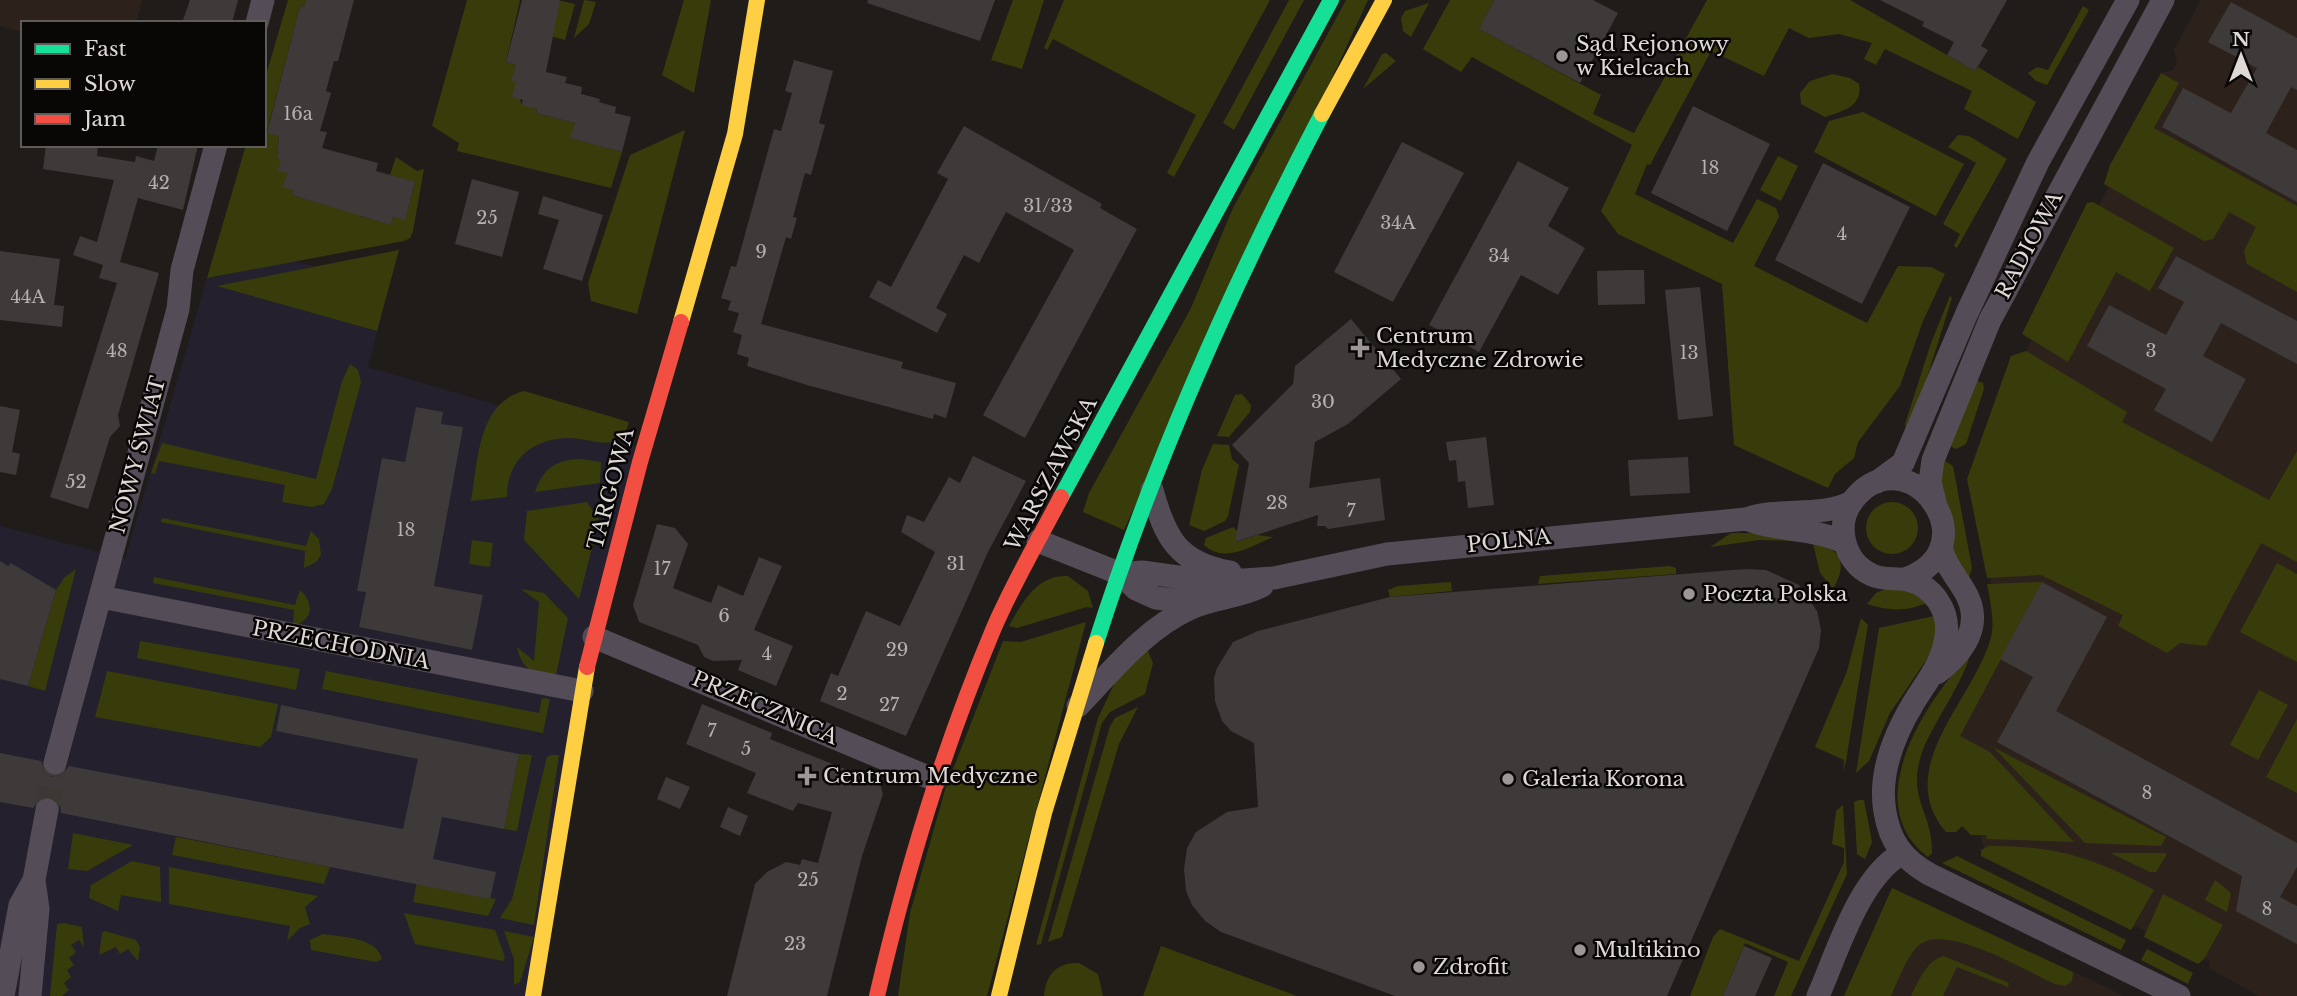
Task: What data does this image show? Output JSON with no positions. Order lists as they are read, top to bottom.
{
  "streets": {
    "main road": ["WARSZAWSKA", "TARGOWA"],
    "street": [
      "RADIOWA",
      "NOWY ŚWIAT",
      "POLNA",
      "PRZECHODNIA",
      "PRZECZNICA"
    ]
  },
  "crossings": [
    ["RADIOWA", "POLNA"],
    ["NOWY ŚWIAT", "PRZECHODNIA"],
    ["WARSZAWSKA", "POLNA"],
    ["WARSZAWSKA", "PRZECZNICA"],
    ["TARGOWA", "PRZECHODNIA"],
    ["TARGOWA", "PRZECZNICA"]
  ],
  "places": {
    "other": [
      "Sąd Rejonowy w Kielcach",
      "Poczta Polska",
      "Galeria Korona",
      "Multikino",
      "Zdrofit"
    ],
    "health": ["Centrum Medyczne Zdrowie", "Centrum Medyczne"]
  },
  "house_numbers": [
    "16a",
    "18",
    "42",
    "31/33",
    "25",
    "34A",
    "4",
    "9",
    "34",
    "44A",
    "48",
    "3",
    "13",
    "30",
    "52",
    "28",
    "7",
    "18",
    "31",
    "17",
    "6",
    "29",
    "4",
    "2",
    "27",
    "7",
    "5",
    "8",
    "25",
    "8",
    "23"
  ],
  "legend": ["Fast", "Slow", "Jam"],
  "north": "top"
}
